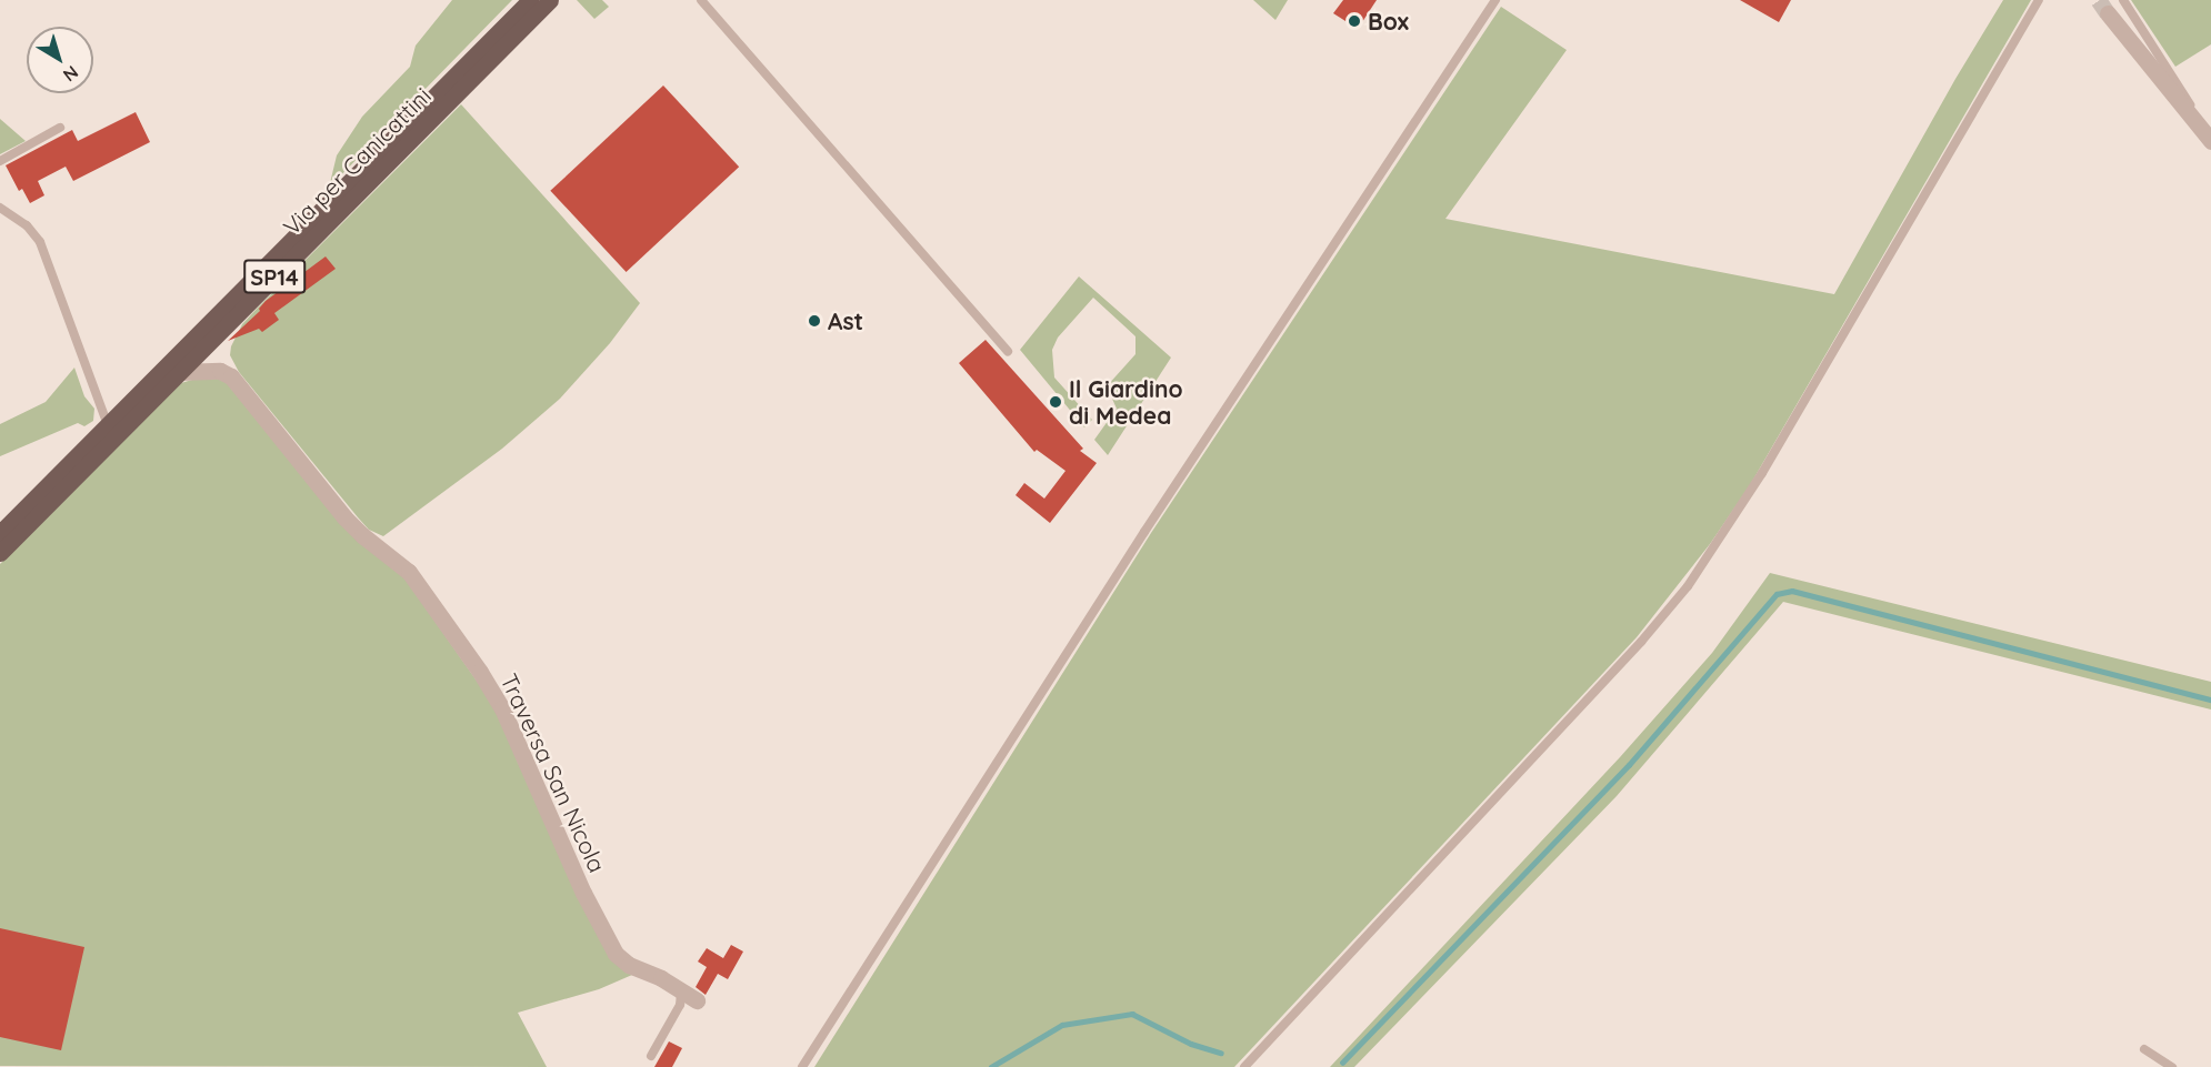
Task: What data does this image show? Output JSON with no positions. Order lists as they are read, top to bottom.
{
  "streets": {
    "main road": ["Via per Canicattini", "SP14"],
    "street": ["Traversa San Nicola"]
  },
  "crossings": [
    ["Via per Canicattini", "Traversa San Nicola"]
  ],
  "places": ["Box", "Ast", "Il Giardino di Medea"],
  "north": "bottom right"
}
